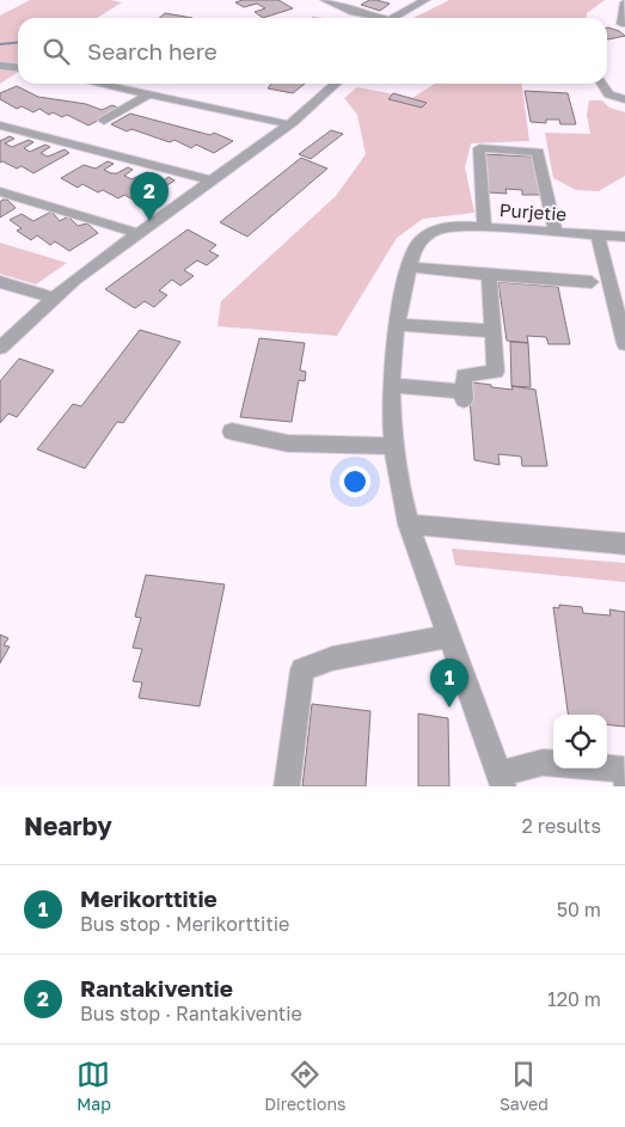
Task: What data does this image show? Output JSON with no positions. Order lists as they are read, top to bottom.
{
  "streets": {
    "street": ["Purjetie"]
  },
  "page": {
    "search": "Search here",
    "pins": ["2", "1"],
    "heading": ["Nearby", "2 results"],
    "list": [
      {
        "mark": "1",
        "name": "Merikorttitie",
        "note": "Bus stop · Merikorttitie",
        "value": "50 m"
      },
      {
        "mark": "2",
        "name": "Rantakiventie",
        "note": "Bus stop · Rantakiventie",
        "value": "120 m"
      }
    ],
    "nav": ["Map", "Directions", "Saved"]
  }
}
